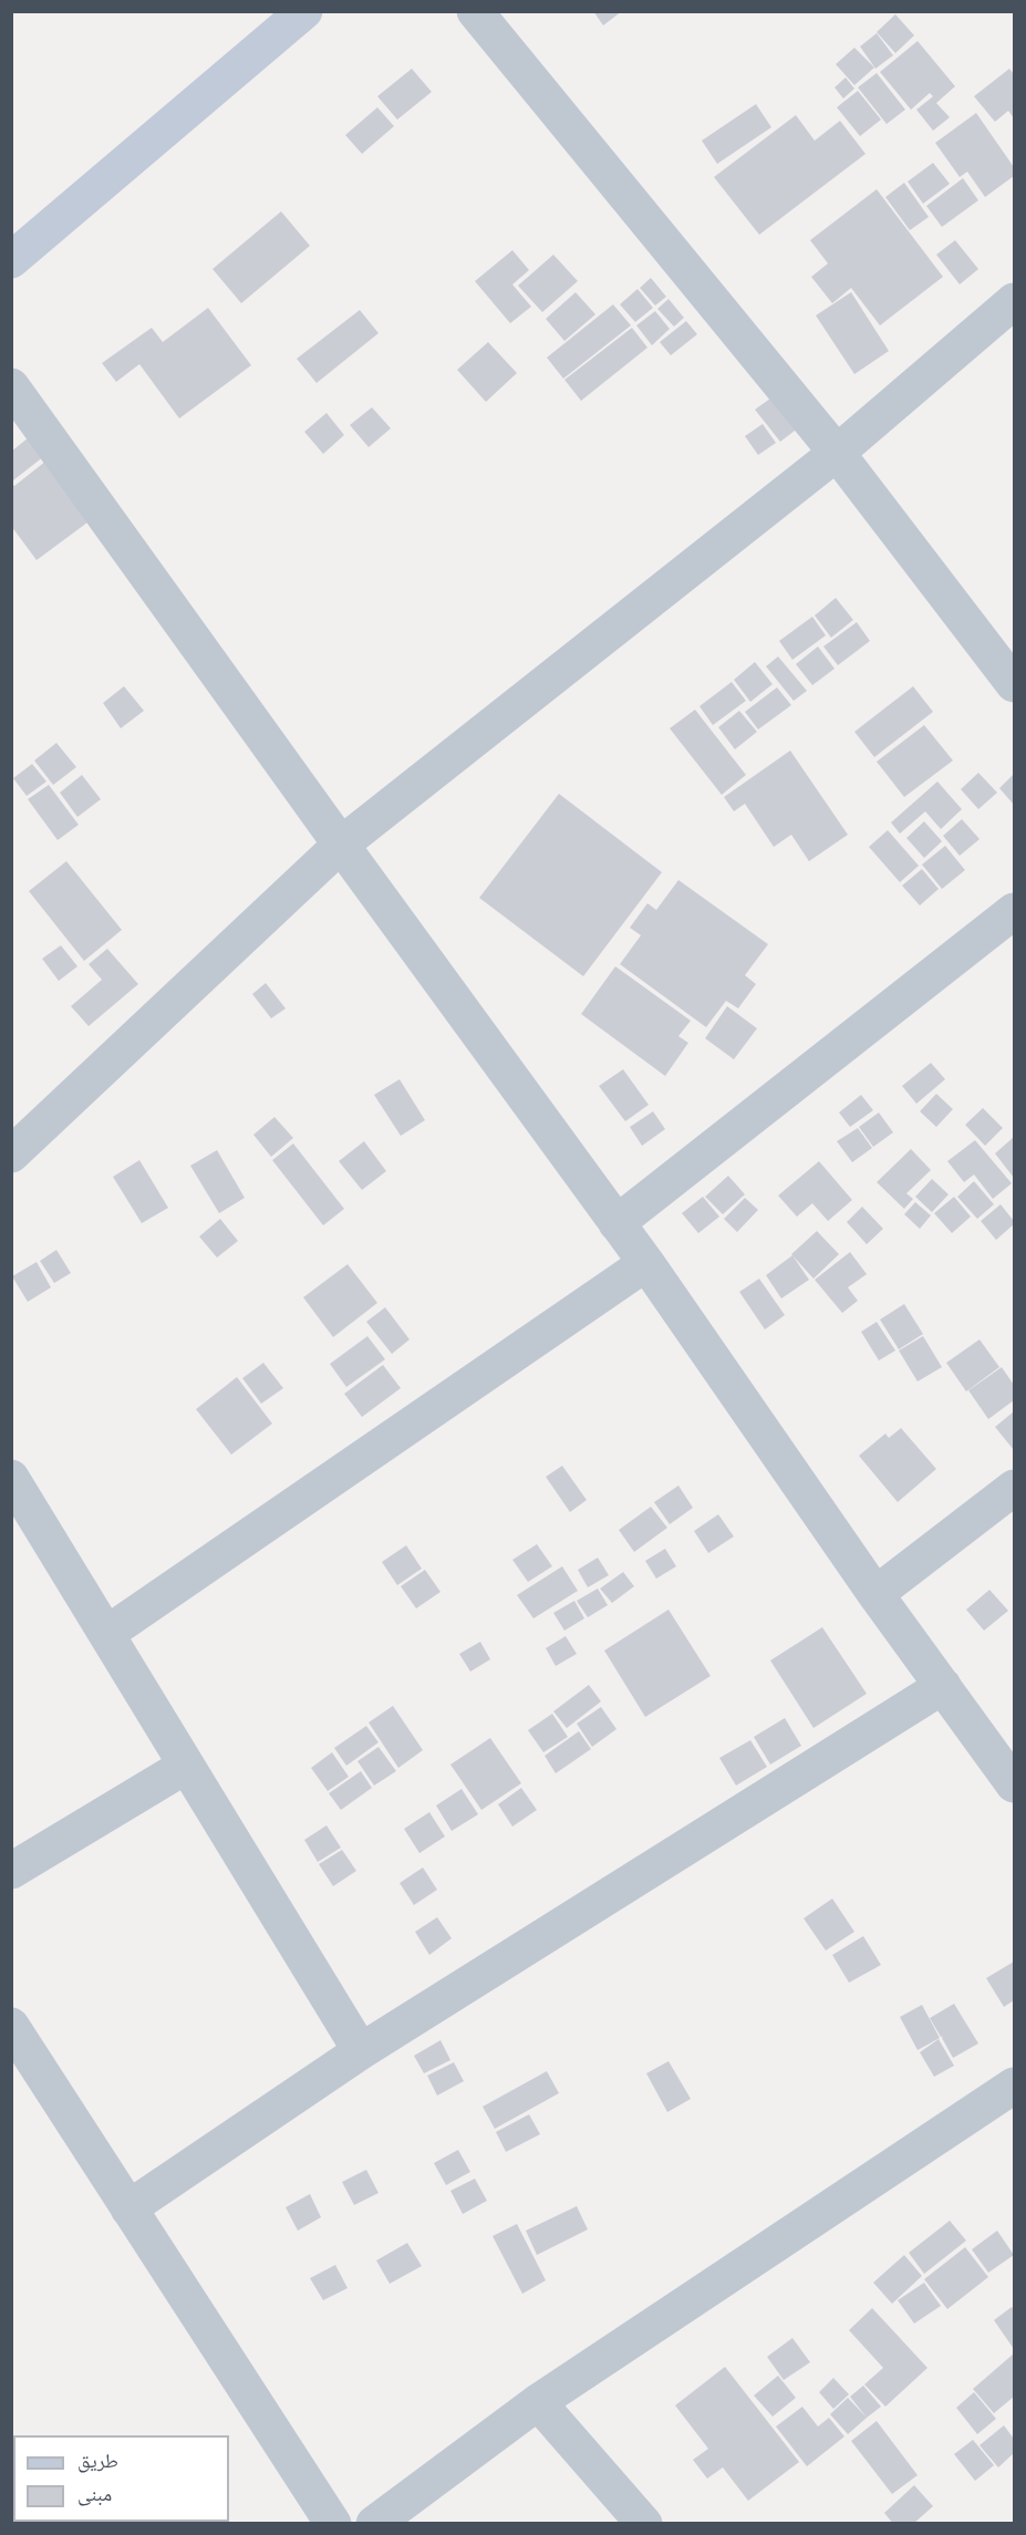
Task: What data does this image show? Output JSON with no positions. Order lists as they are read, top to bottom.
{
  "legend": ["طريق", "مبنى"]
}
